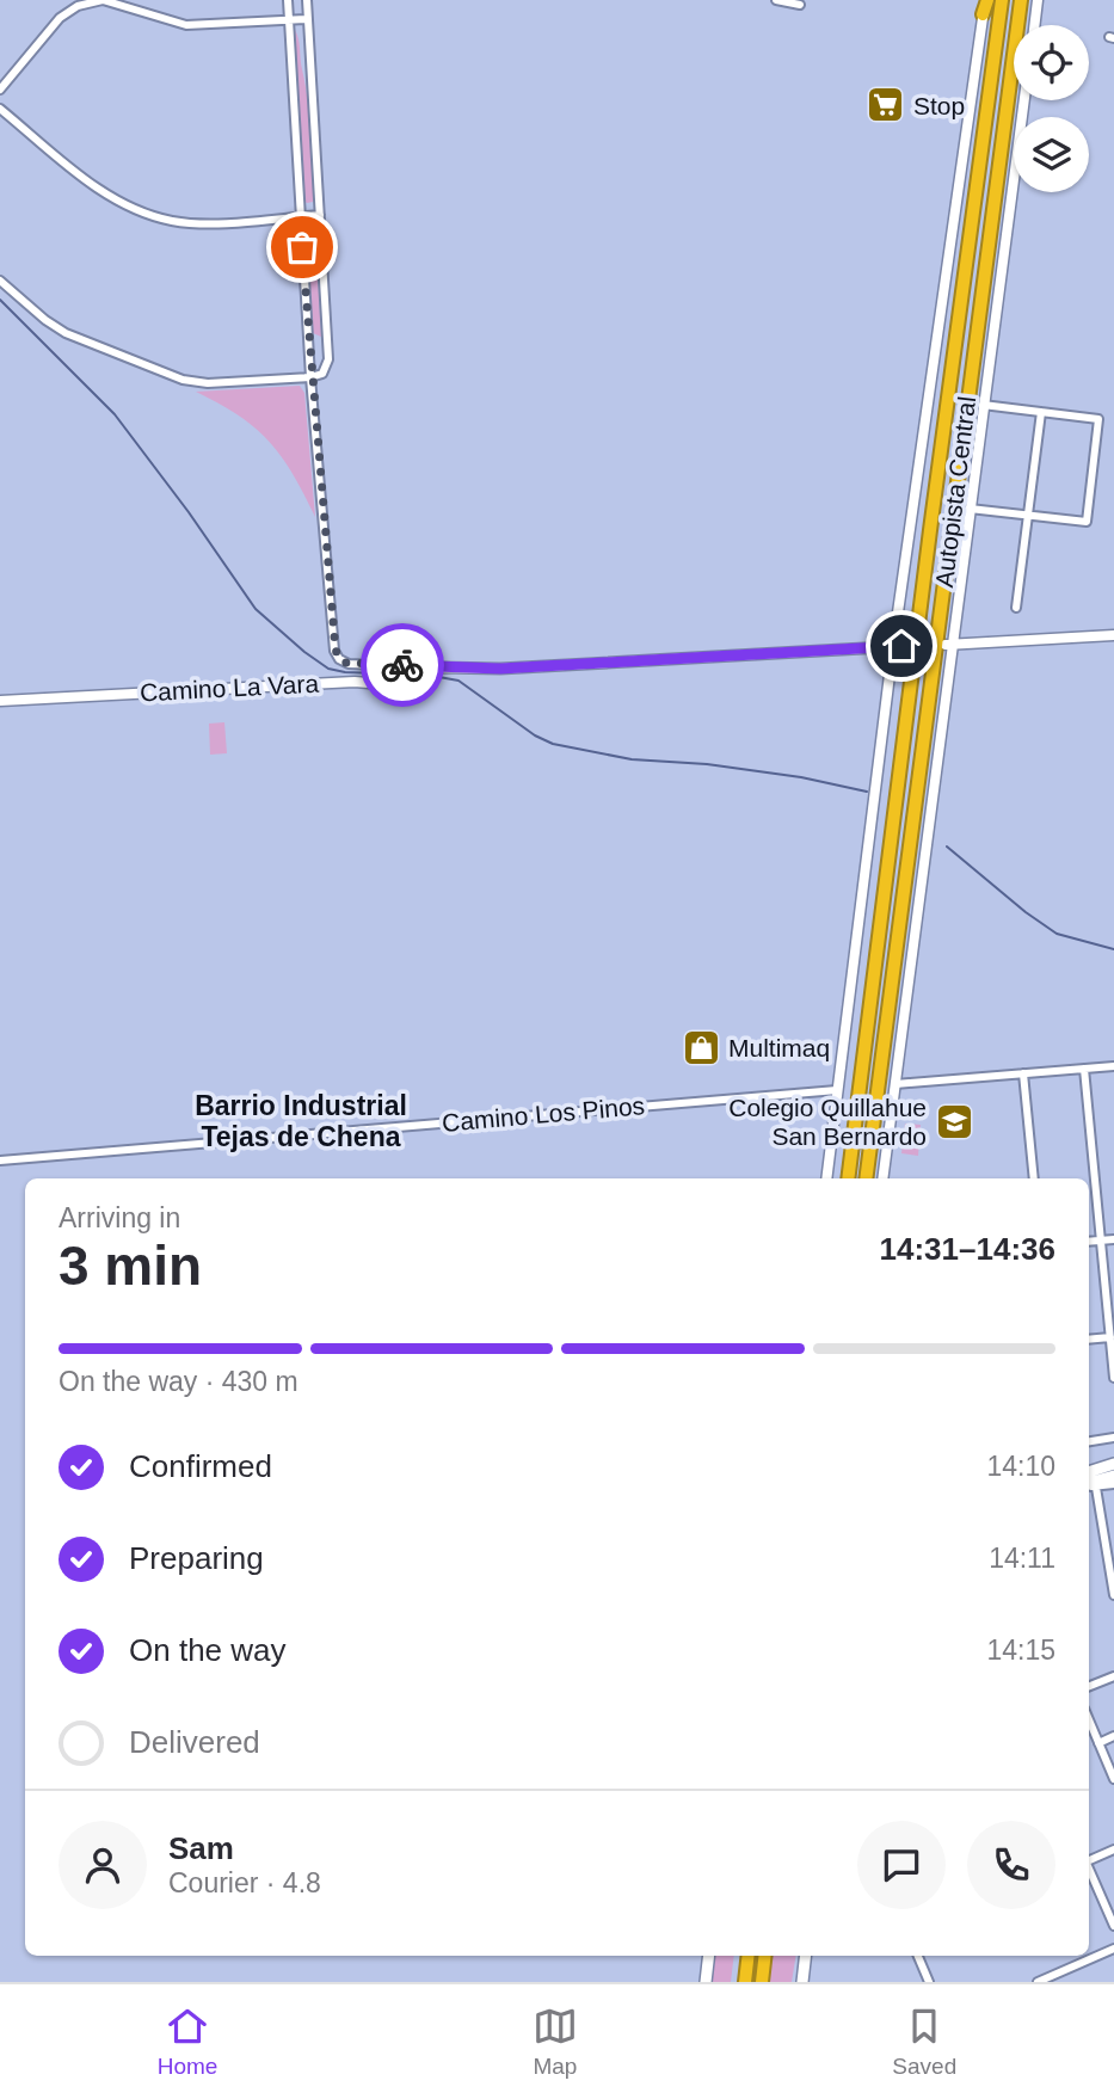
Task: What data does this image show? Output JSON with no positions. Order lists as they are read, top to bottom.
{
  "streets": {
    "highway": ["Autopista Central"],
    "street": ["Camino La Vara", "Camino Los Pinos"]
  },
  "districts": ["Barrio Industrial Tejas de Chena"],
  "places": {
    "supermarket": ["Stop"],
    "shop": ["Multimaq"],
    "school or university": ["Colegio Quillahue San Bernardo"]
  },
  "page": {
    "heading": ["3 min", "Arriving in", "14:31–14:36"],
    "panel": ["Sam", "Courier · 4.8"],
    "bar": "On the way · 430 m",
    "list": [
      ["Confirmed", "14:10"],
      ["Preparing", "14:11"],
      ["On the way", "14:15"],
      "Delivered"
    ],
    "tabs": ["Home", "Map", "Saved"]
  }
}
